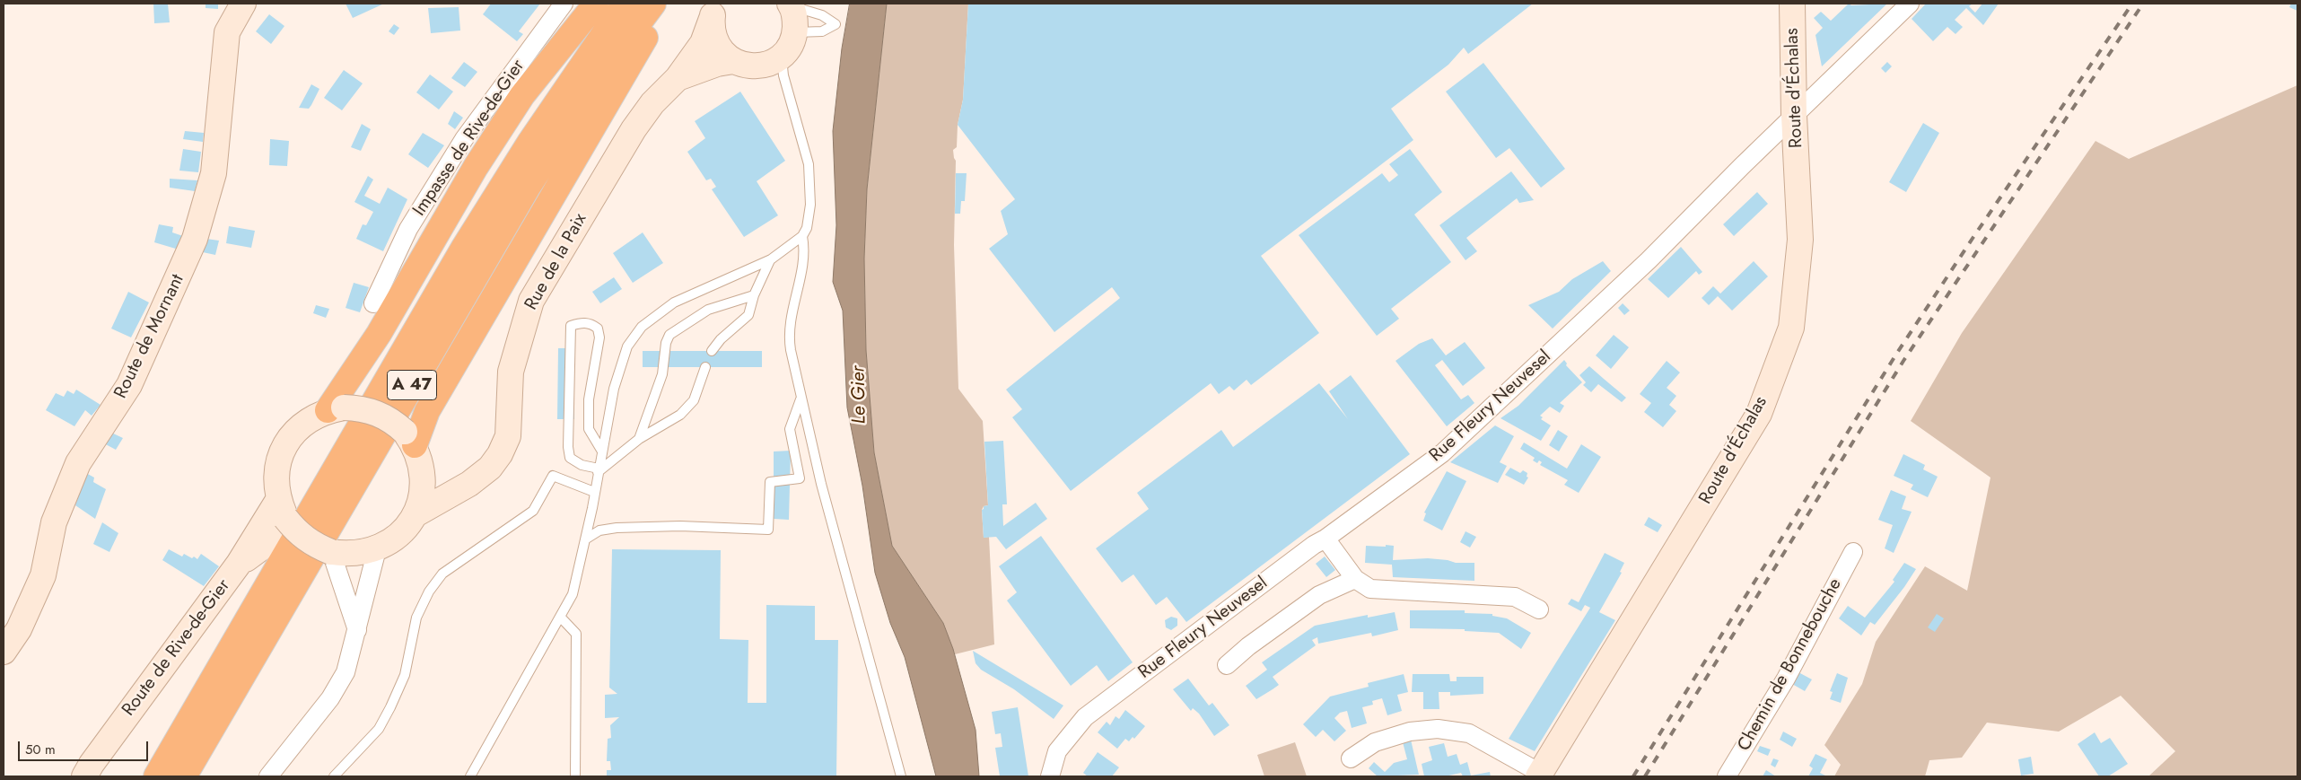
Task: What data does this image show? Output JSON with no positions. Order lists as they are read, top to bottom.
{
  "streets": {
    "highway": ["A 47"],
    "main road": [
      "Route d'Échalas",
      "Rue de la Paix",
      "Route de Mornant",
      "Route de Rive-de-Gier"
    ],
    "street": ["Impasse de Rive-de-Gier", "Rue Fleury Neuvesel", "Chemin de Bonnebouche"]
  },
  "crossings": [
    ["Route d'Échalas", "Rue Fleury Neuvesel"],
    ["Rue de la Paix", "Route de Rive-de-Gier"]
  ],
  "water": ["Le Gier"],
  "scale_bar": "50 m"
}
